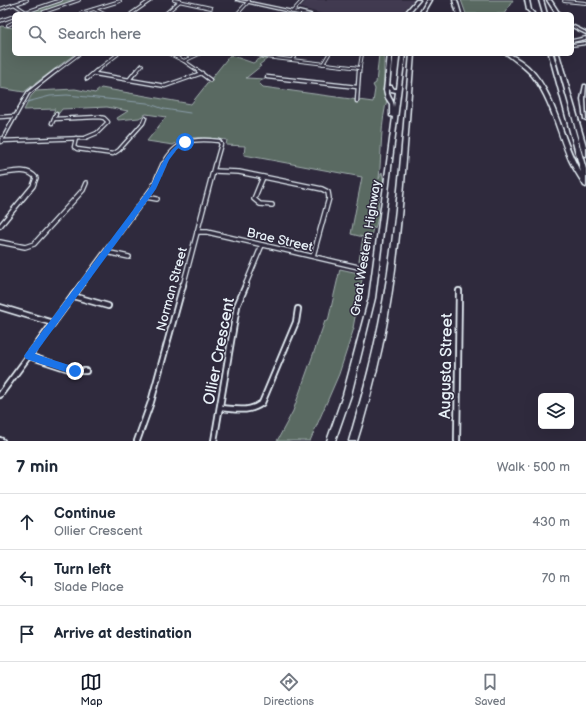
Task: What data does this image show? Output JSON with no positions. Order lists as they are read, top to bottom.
{
  "streets": {
    "highway": ["Great Western Highway"],
    "street": [
      "Brae Street",
      "Norman Street",
      "Ollier Crescent",
      "Augusta Street"
    ]
  },
  "crossings": [
    ["Brae Street", "Norman Street"],
    ["Brae Street", "Ollier Crescent"]
  ],
  "page": {
    "search": "Search here",
    "heading": ["7 min", "Walk · 500 m"],
    "list": [
      ["Continue", "Ollier Crescent", "430 m"],
      ["Turn left", "Slade Place", "70 m"],
      "Arrive at destination"
    ],
    "nav": ["Map", "Directions", "Saved"]
  }
}
